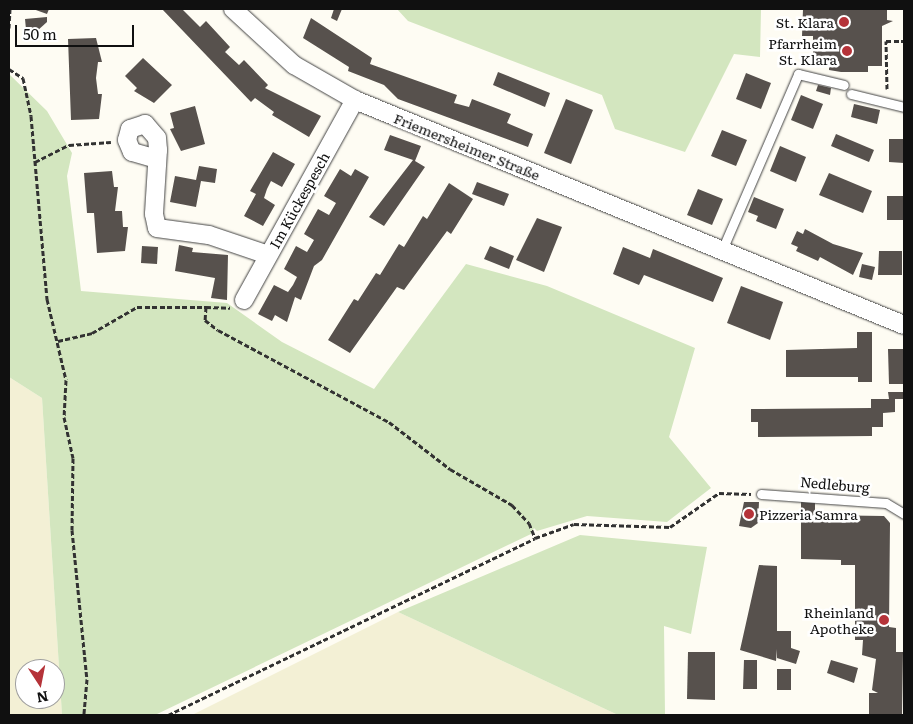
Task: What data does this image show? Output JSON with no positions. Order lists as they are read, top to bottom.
{
  "streets": {
    "street": ["Friemersheimer Straße", "Im Kückespesch"],
    "lane": ["Nedleburg"]
  },
  "crossings": [
    ["Friemersheimer Straße", "Im Kückespesch"]
  ],
  "places": [
    "St. Klara",
    "Pfarrheim St. Klara",
    "Pizzeria Samra",
    "Rheinland Apotheke"
  ],
  "scale_bar": "50 m",
  "north": "bottom"
}
